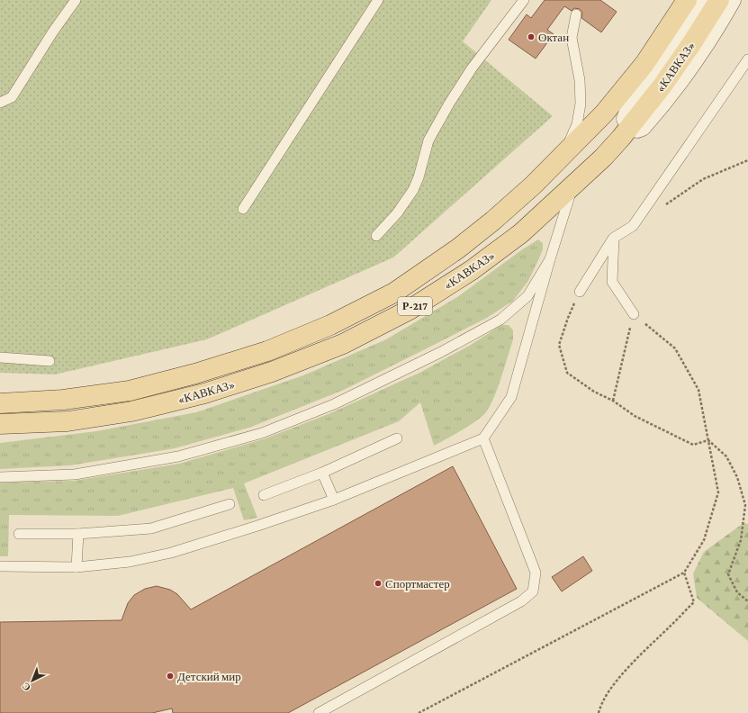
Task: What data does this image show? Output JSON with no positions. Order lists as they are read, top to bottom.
{
  "streets": {
    "main road": ["«КАВКАЗ»", "Р-217"]
  },
  "places": ["Октан", "Спортмастер", "Детский мир"],
  "north": "bottom left"
}
